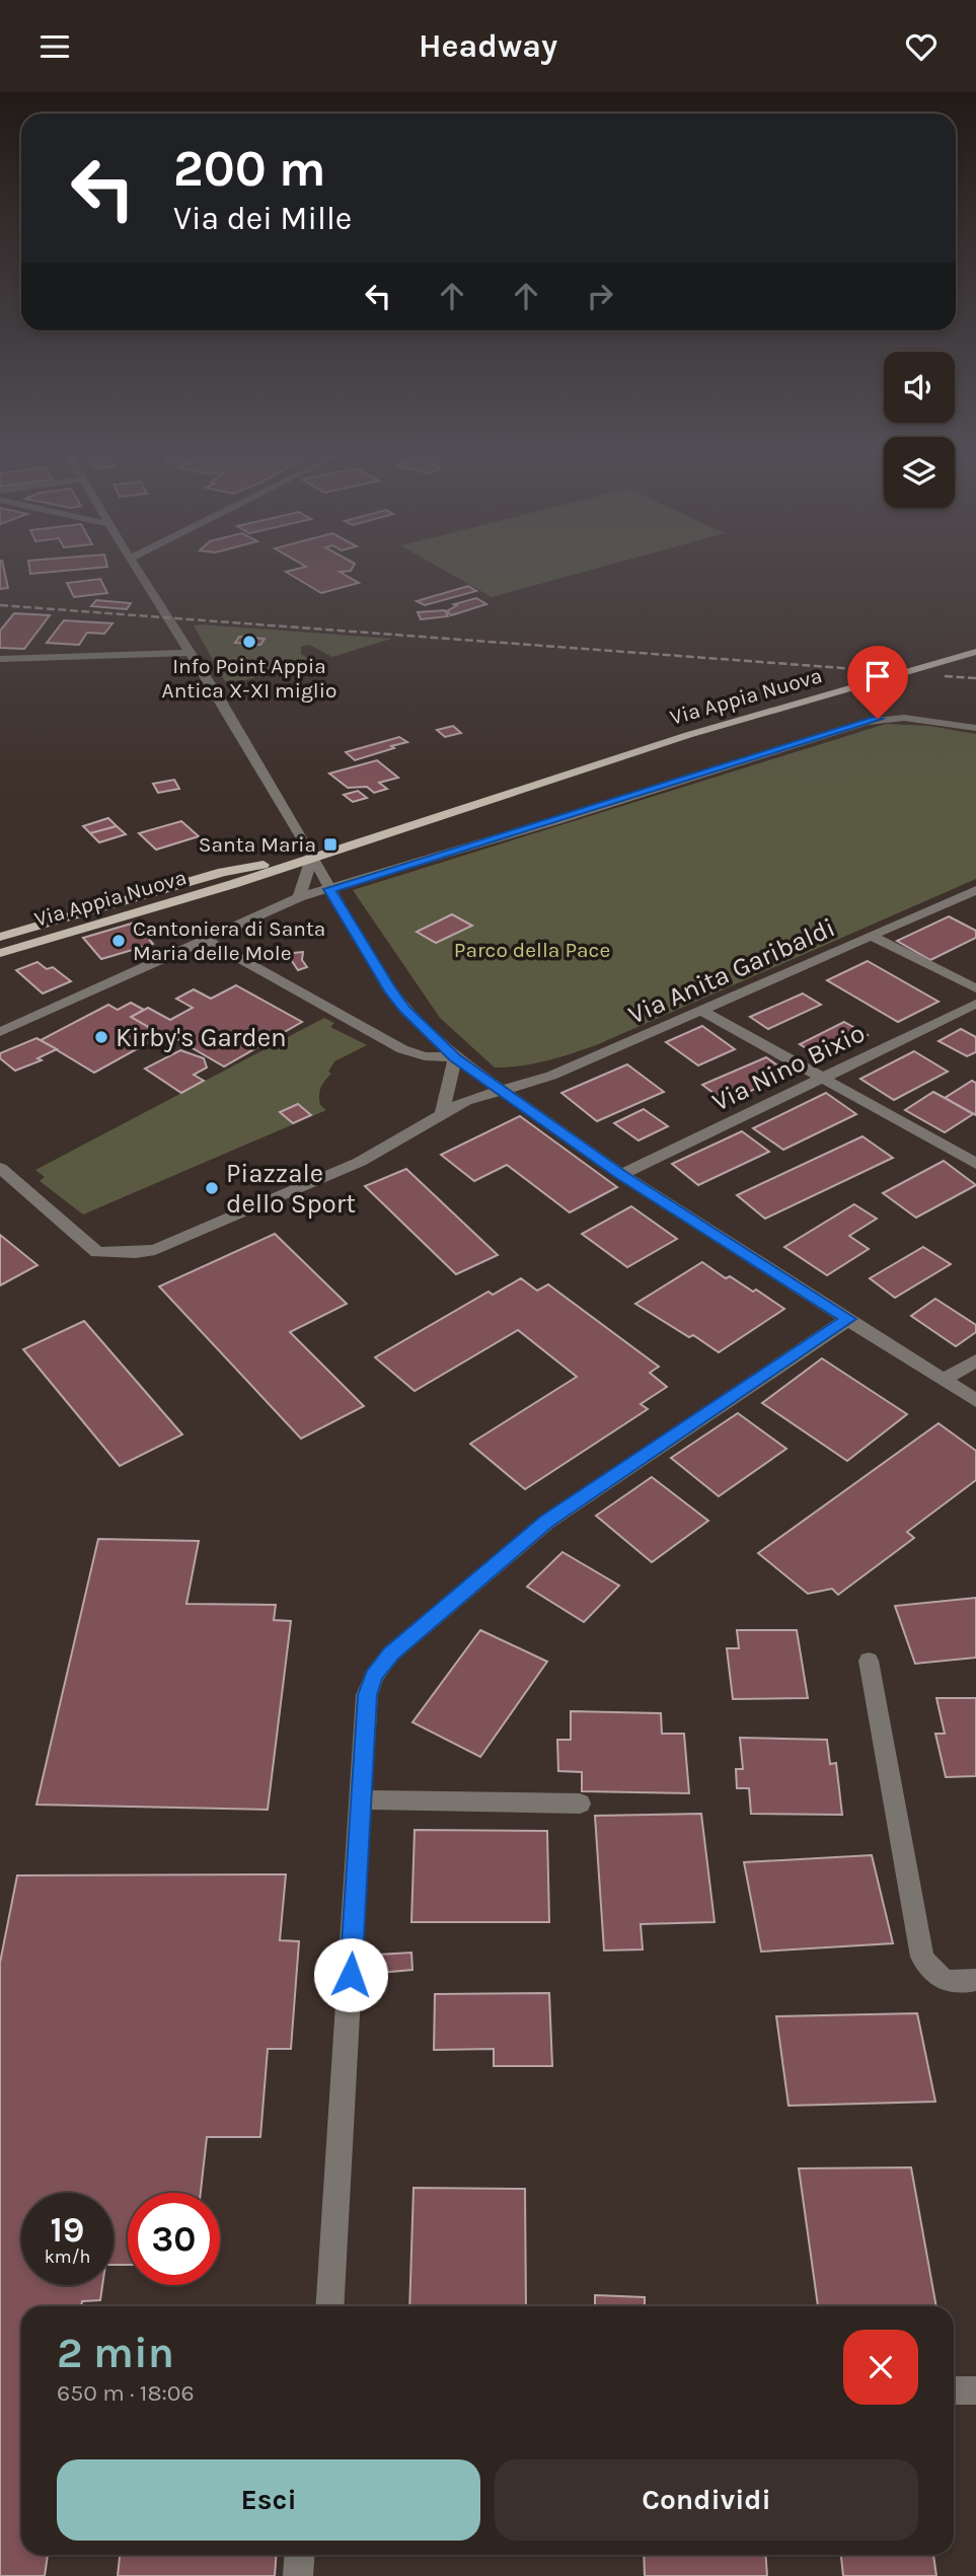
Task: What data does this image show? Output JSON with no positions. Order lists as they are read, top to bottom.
{
  "streets": {
    "main road": ["Via Appia Nuova"],
    "street": ["Via Anita Garibaldi", "Via Nino Bixio"]
  },
  "parks": ["Parco della Pace"],
  "places": {
    "other": [
      "Info Point Appia Antica X-XI miglio",
      "Cantoniera di Santa Maria delle Mole",
      "Kirby's Garden",
      "Piazzale dello Sport"
    ],
    "transit": ["Santa Maria"]
  },
  "page": {
    "header": "Headway",
    "turn": ["200 m", "Via dei Mille"],
    "speed": "19 km/h",
    "limit": "30",
    "heading": ["2 min", "650 m · 18:06"],
    "buttons": ["Esci", "Condividi"]
  }
}
